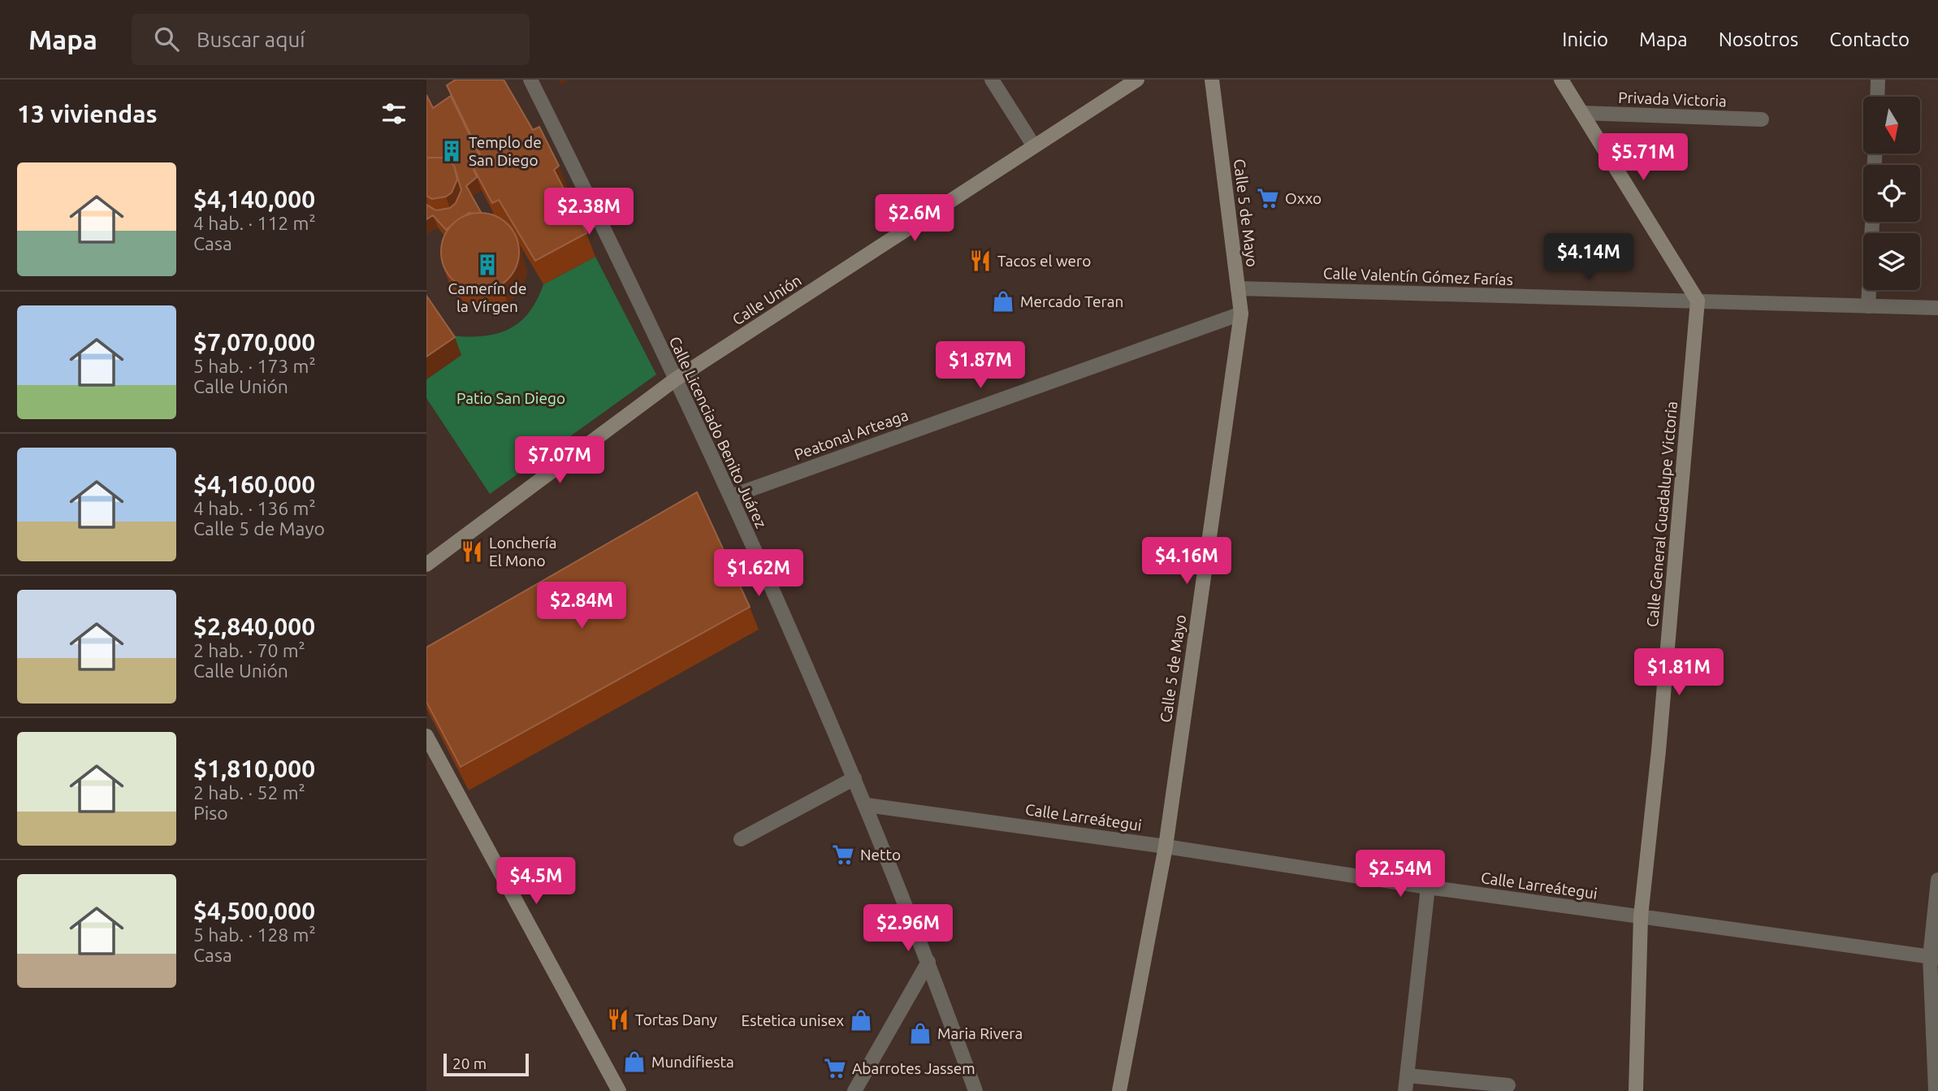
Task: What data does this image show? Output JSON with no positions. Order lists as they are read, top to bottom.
{
  "streets": {
    "street": [
      "Privada Victoria",
      "Calle 5 de Mayo",
      "Calle Valentín Gómez Farías",
      "Calle Unión",
      "Calle Licenciado Benito Juárez",
      "Peatonal Arteaga",
      "Calle General Guadalupe Victoria",
      "Calle Larreátegui"
    ]
  },
  "crossings": [
    ["Calle 5 de Mayo", "Calle Valentín Gómez Farías"],
    ["Calle 5 de Mayo", "Peatonal Arteaga"],
    ["Calle 5 de Mayo", "Calle Larreátegui"],
    ["Calle Valentín Gómez Farías", "Calle General Guadalupe Victoria"],
    ["Calle Unión", "Calle Licenciado Benito Juárez"],
    ["Calle Licenciado Benito Juárez", "Peatonal Arteaga"],
    ["Calle Licenciado Benito Juárez", "Calle Larreátegui"],
    ["Calle General Guadalupe Victoria", "Calle Larreátegui"]
  ],
  "parks": ["Patio San Diego"],
  "places": {
    "building": ["Templo de San Diego", "Camerín de la Vírgen"],
    "supermarket": ["Oxxo", "Netto", "Abarrotes Jassem"],
    "restaurant": ["Tacos el wero", "Lonchería El Mono", "Tortas Dany"],
    "shop": [
      "Mercado Teran",
      "Estetica unisex",
      "Maria Rivera",
      "Mundifiesta"
    ]
  },
  "scale_bar": "20 m",
  "north": "bottom",
  "page": {
    "header": "Mapa",
    "search": "Buscar aquí",
    "nav": [
      "Inicio",
      "Mapa",
      "Nosotros",
      "Contacto"
    ],
    "heading": "13 viviendas",
    "price": [
      "$5.71M",
      "$2.38M",
      "$2.6M",
      "$4.14M",
      "$1.87M",
      "$7.07M",
      "$4.16M",
      "$1.62M",
      "$2.84M",
      "$1.81M",
      "$2.54M",
      "$4.5M",
      "$2.96M"
    ],
    "list": [
      {
        "name": "$4,140,000",
        "note": "4 hab. · 112 m² · Casa"
      },
      {
        "name": "$7,070,000",
        "note": "5 hab. · 173 m² · Calle Unión"
      },
      {
        "name": "$4,160,000",
        "note": "4 hab. · 136 m² · Calle 5 de Mayo"
      },
      {
        "name": "$2,840,000",
        "note": "2 hab. · 70 m² · Calle Unión"
      },
      {
        "name": "$1,810,000",
        "note": "2 hab. · 52 m² · Piso"
      },
      {
        "name": "$4,500,000",
        "note": "5 hab. · 128 m² · Casa"
      }
    ],
    "scale": "20 m"
  }
}
